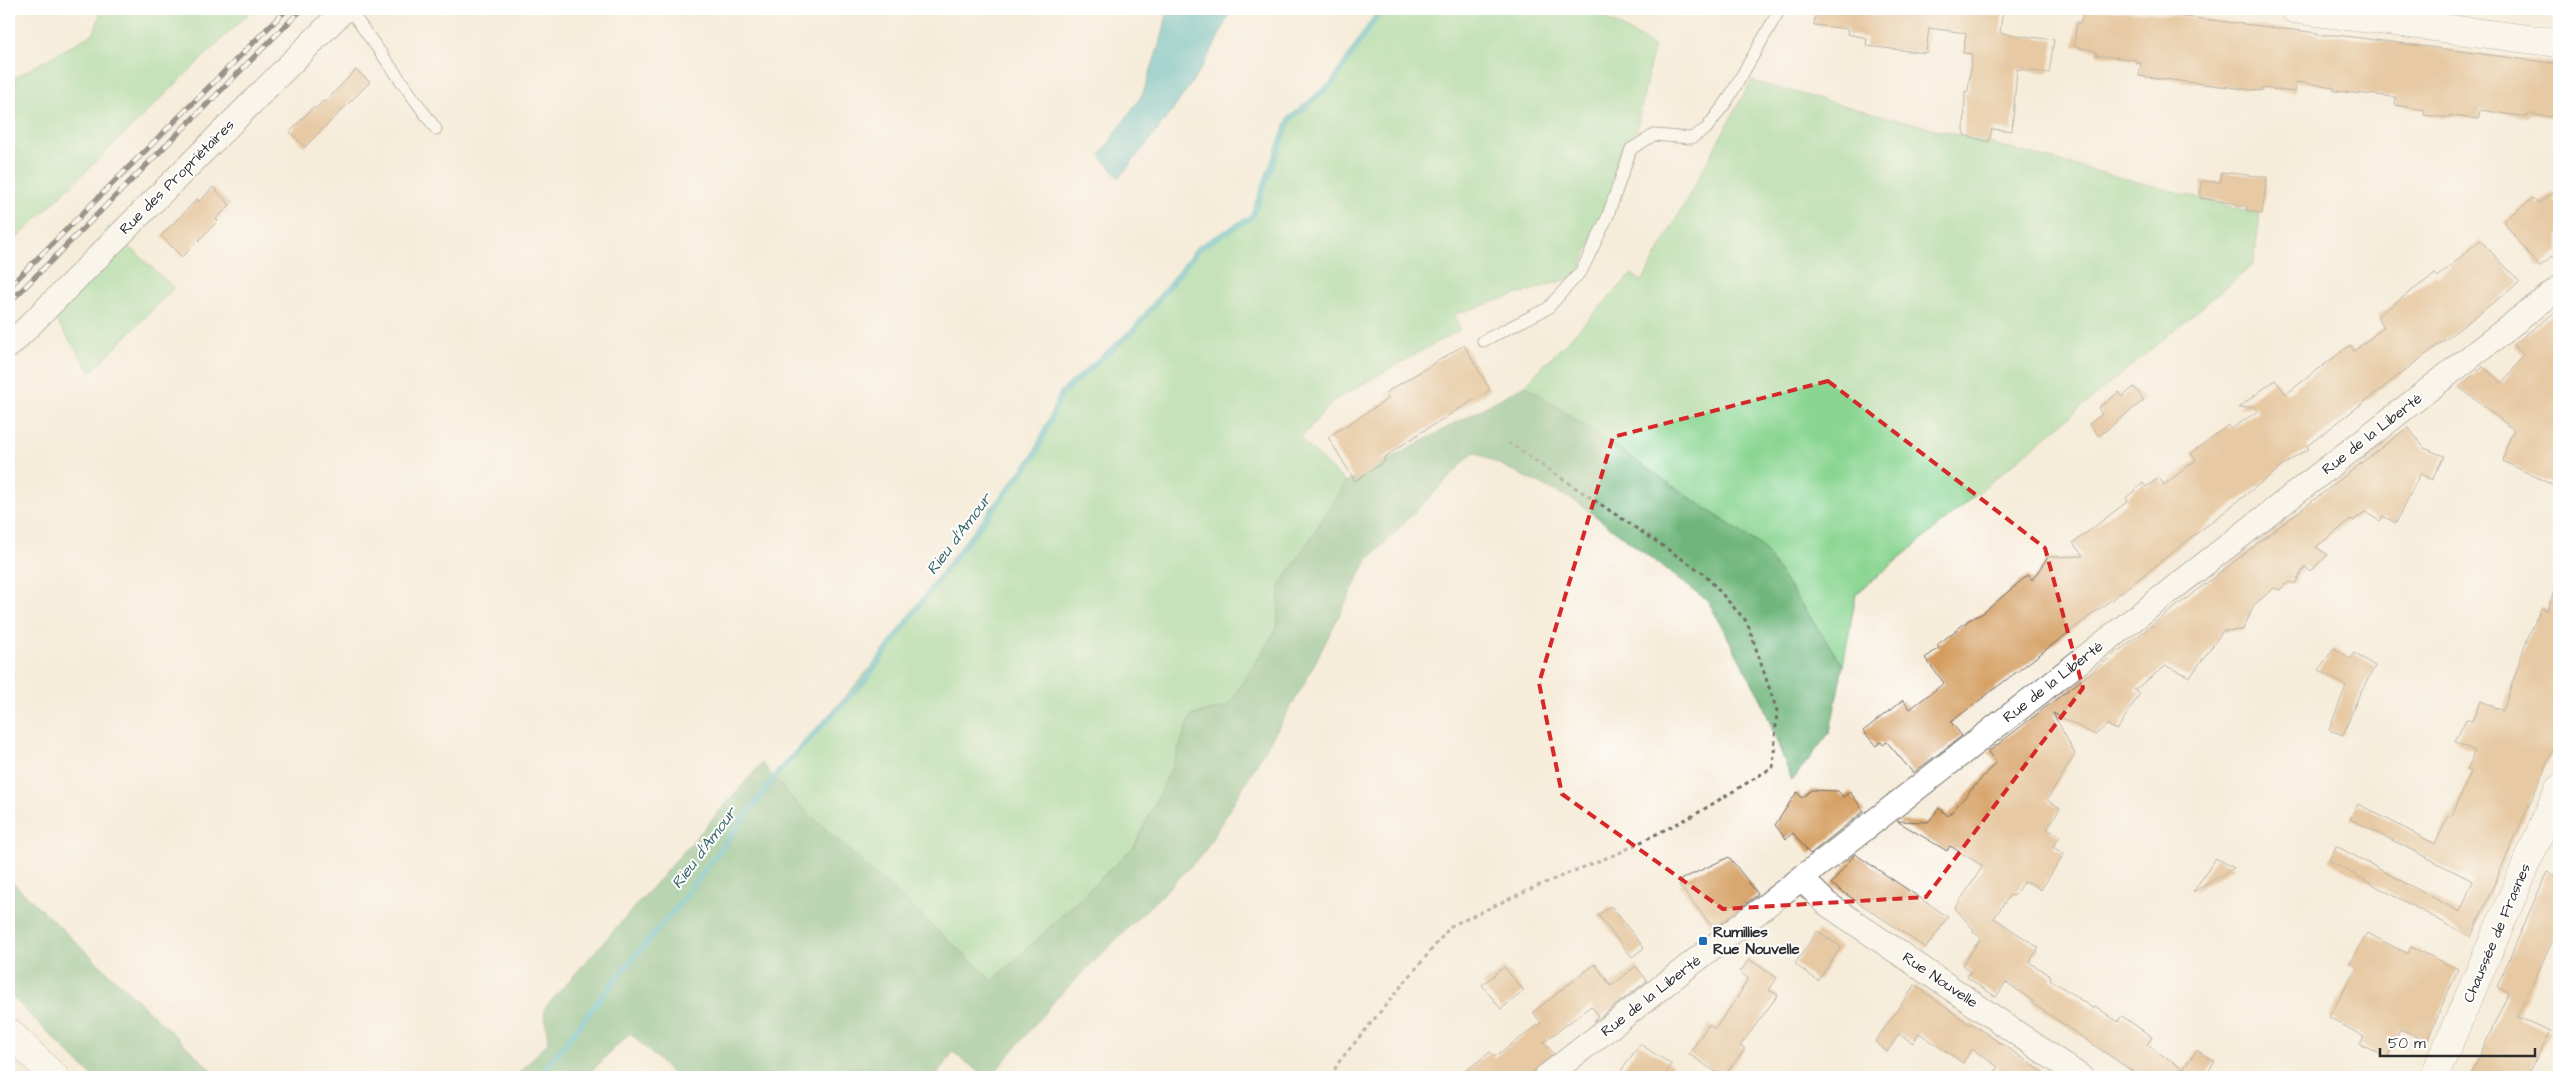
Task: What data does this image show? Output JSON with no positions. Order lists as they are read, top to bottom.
{
  "streets": {
    "main road": ["Chaussée de Frasnes"],
    "street": ["Rue des Propriétaires", "Rue de la Liberté", "Rue Nouvelle"]
  },
  "crossings": [
    ["Rue de la Liberté", "Rue Nouvelle"]
  ],
  "water": ["Rieu d'Amour"],
  "places": {
    "transit": ["Rumillies Rue Nouvelle"]
  },
  "scale_bar": "50 m"
}
